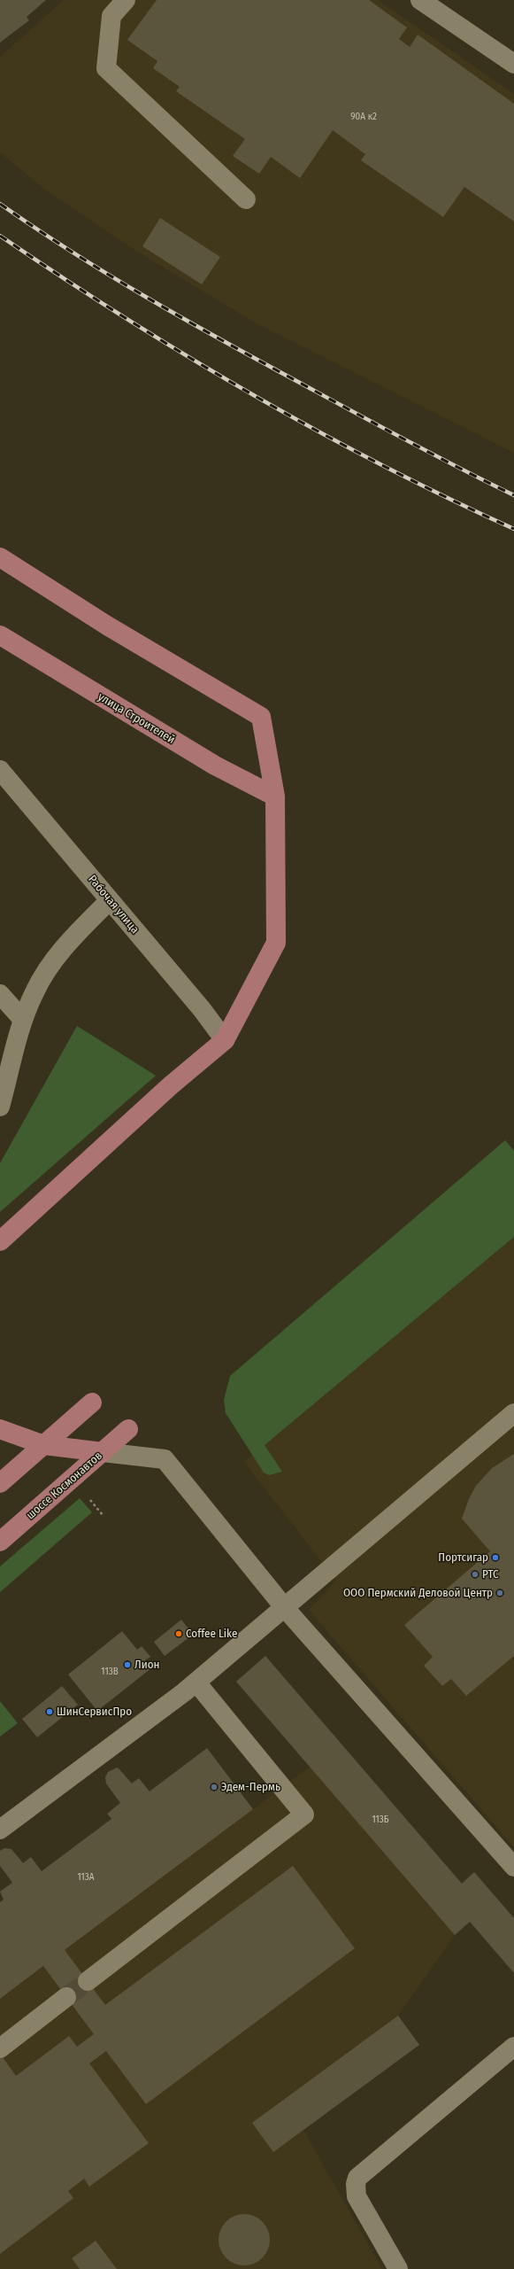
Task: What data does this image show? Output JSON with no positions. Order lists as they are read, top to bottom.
{
  "streets": {
    "main road": ["улица Строителей", "шоссе Космонавтов"],
    "street": ["Рабочая улица"]
  },
  "places": [
    "Портсигар",
    "РТС",
    "ООО Пермский Деловой Центр",
    "Coffee Like",
    "Лион",
    "ШинСервисПро",
    "Эдем-Пермь"
  ],
  "house_numbers": [
    "90А к2",
    "113В",
    "113Б",
    "113А"
  ]
}
